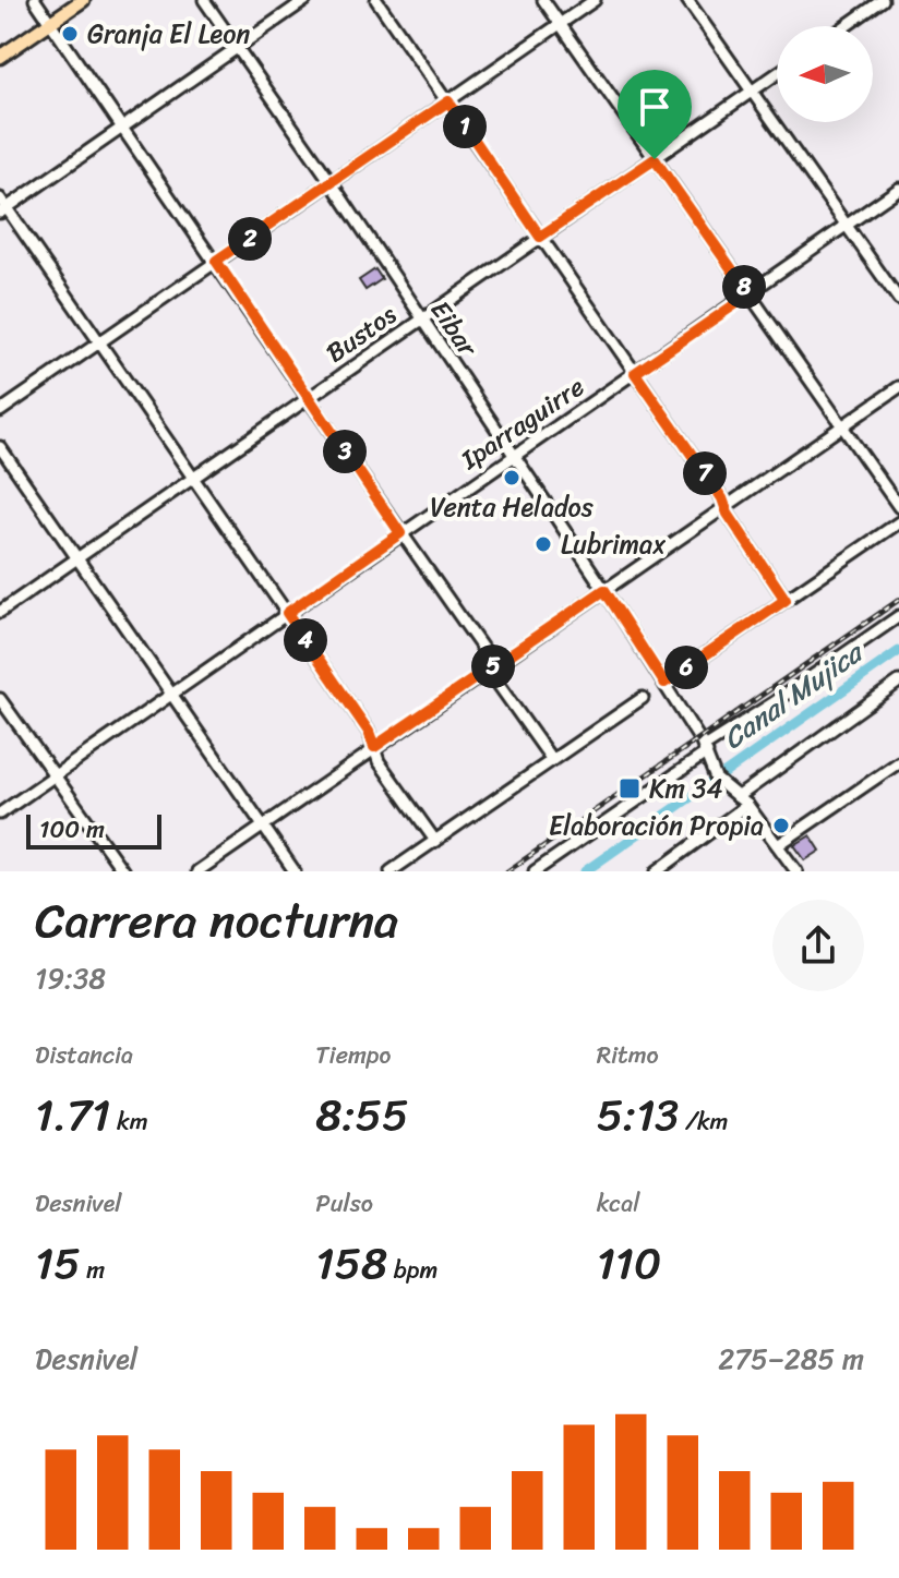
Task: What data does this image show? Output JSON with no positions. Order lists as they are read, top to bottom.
{
  "streets": {
    "street": ["Eibar", "Bustos", "Iparraguirre"]
  },
  "crossings": [
    ["Eibar", "Bustos"],
    ["Eibar", "Iparraguirre"]
  ],
  "water": ["Canal Mujica"],
  "places": {
    "other": [
      "Granja El Leon",
      "Venta Helados",
      "Lubrimax",
      "Elaboración Propia"
    ],
    "transit": ["Km 34"]
  },
  "scale_bar": "100 m",
  "north": "left",
  "page": {
    "pins": [
      "1",
      "2",
      "8",
      "3",
      "7",
      "4",
      "5",
      "6"
    ],
    "scale": "100 m",
    "heading": ["Carrera nocturna", "19:38"],
    "stats": [
      ["Distancia", "1.71 km"],
      ["Tiempo", "8:55"],
      ["Ritmo", "5:13 /km"],
      ["Desnivel", "15 m"],
      ["Pulso", "158 bpm"],
      ["kcal", "110"]
    ],
    "chart": ["Desnivel", "275–285 m"]
  }
}
